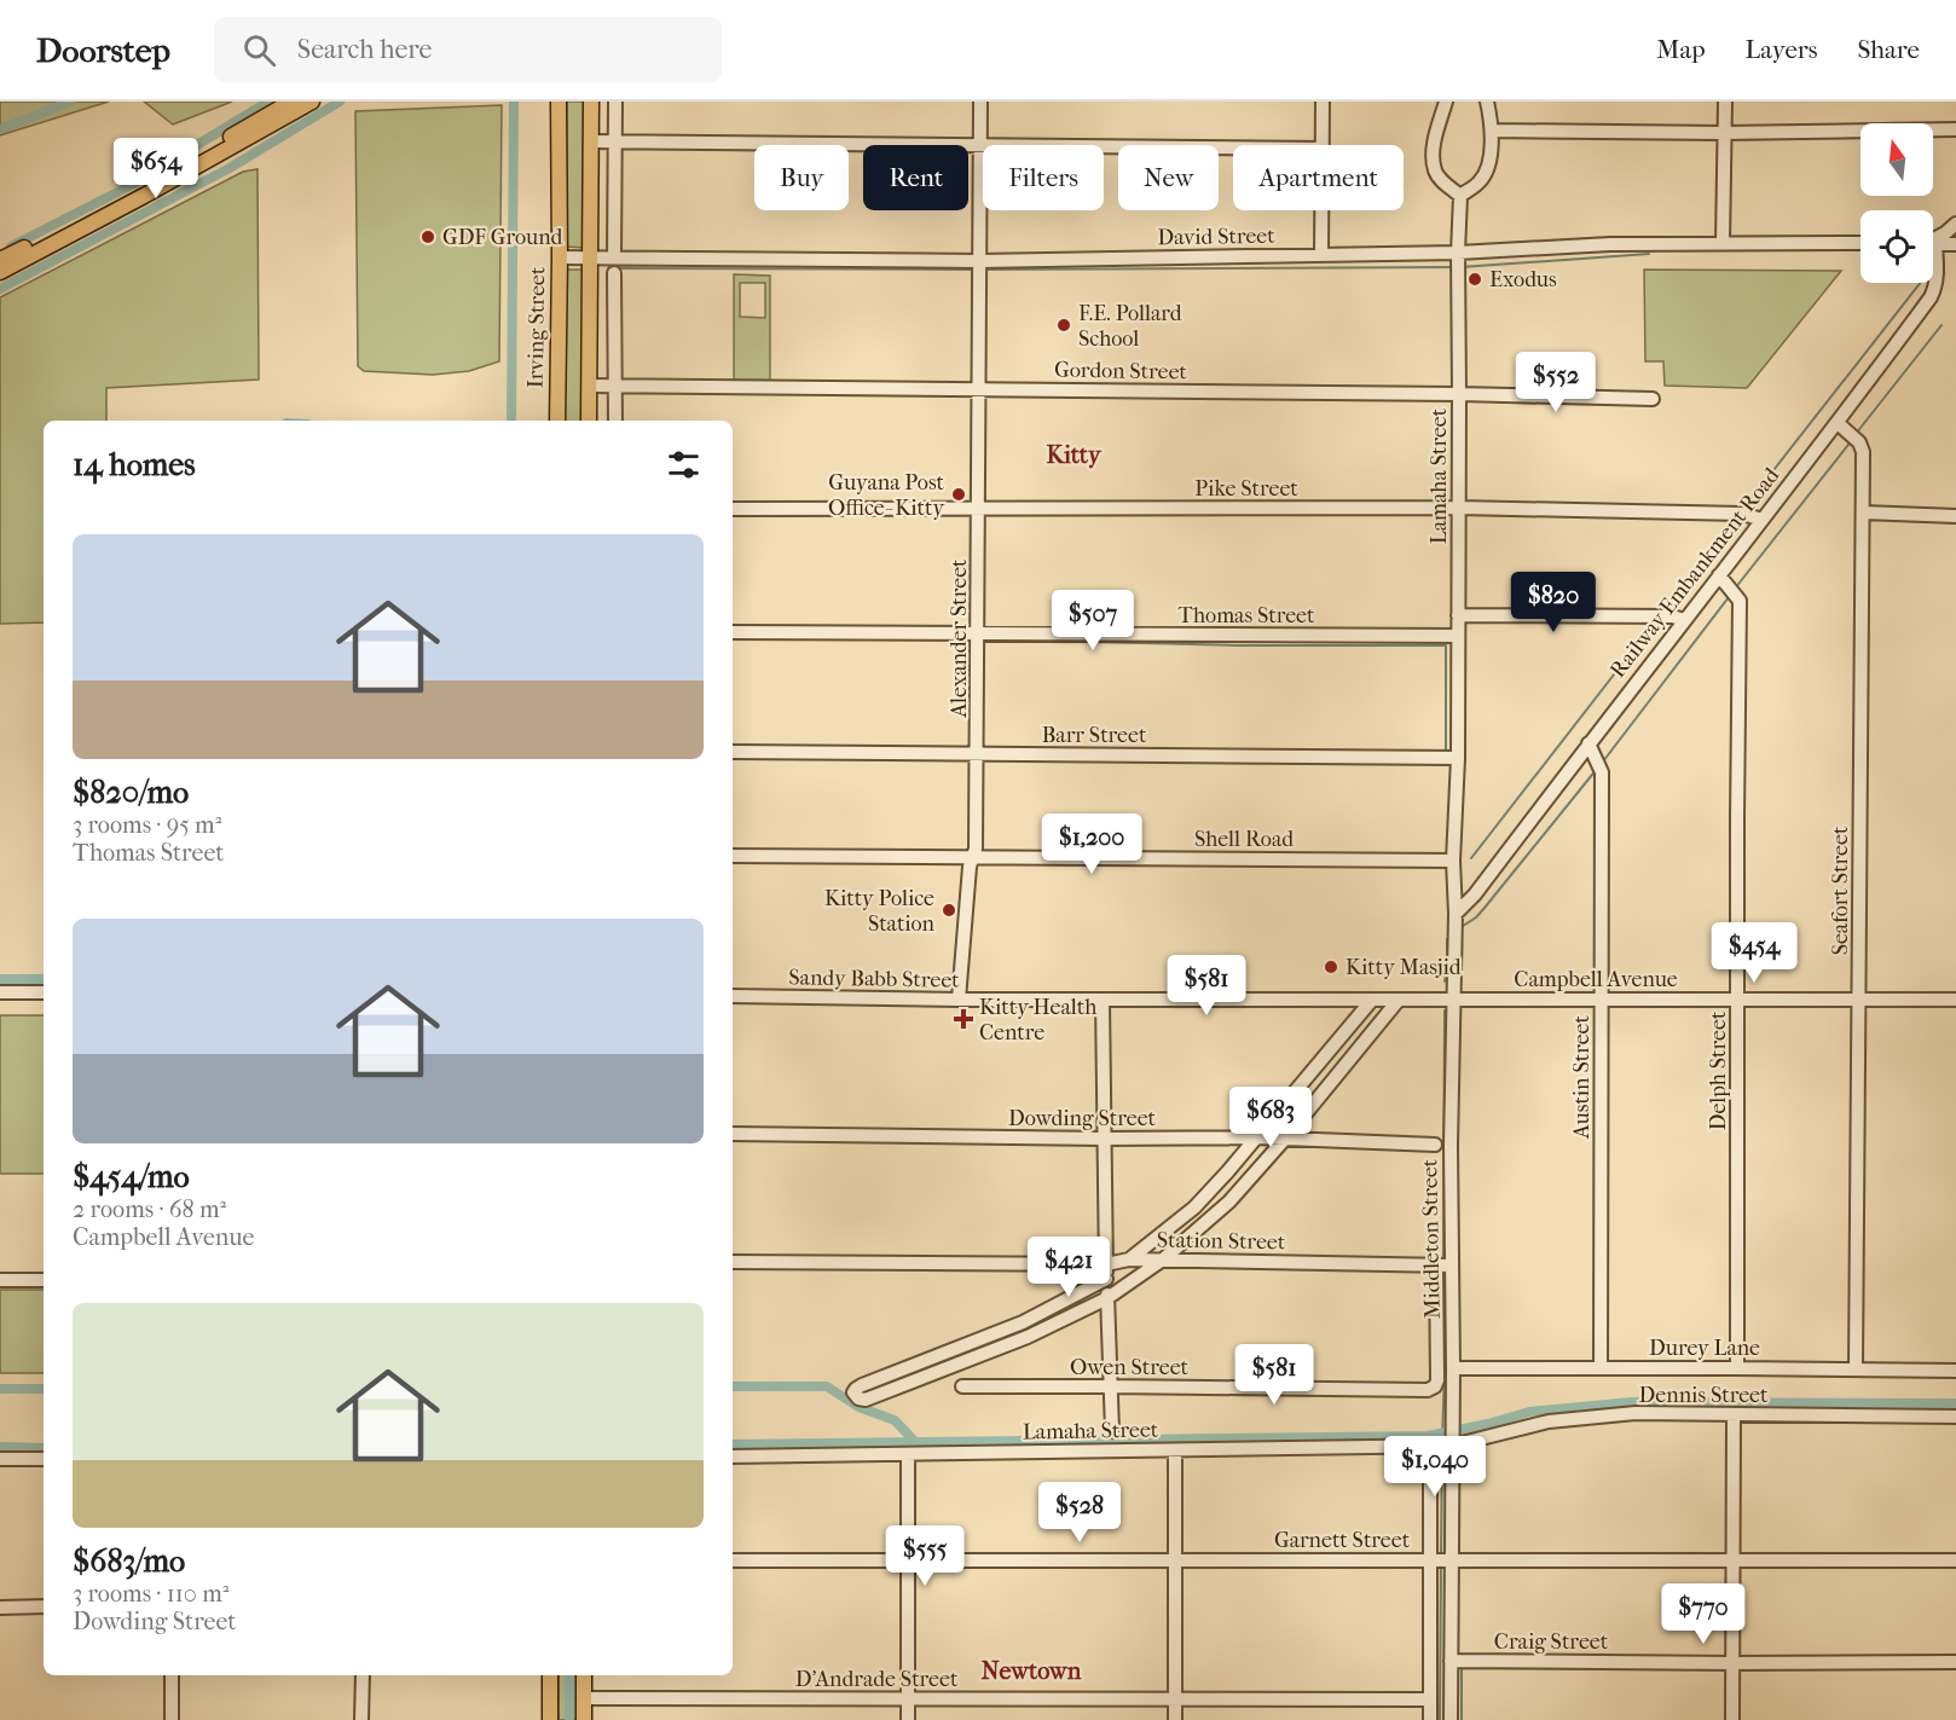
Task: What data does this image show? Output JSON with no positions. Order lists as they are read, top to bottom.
{
  "streets": {
    "main road": ["Irving Street"],
    "street": [
      "David Street",
      "Gordon Street",
      "Lamaha Street",
      "Pike Street",
      "Railway Embankment Road",
      "Thomas Street",
      "Alexander Street",
      "Barr Street",
      "Shell Road",
      "Seafort Street",
      "Sandy Babb Street",
      "Campbell Avenue",
      "Delph Street",
      "Austin Street",
      "Dowding Street",
      "Middleton Street",
      "Station Street",
      "Durey Lane",
      "Owen Street",
      "Dennis Street",
      "Garnett Street",
      "Craig Street",
      "D'Andrade Street"
    ]
  },
  "crossings": [
    ["David Street", "Irving Street"],
    ["David Street", "Lamaha Street"],
    ["David Street", "Alexander Street"],
    ["Gordon Street", "Lamaha Street"],
    ["Gordon Street", "Alexander Street"],
    ["Lamaha Street", "Pike Street"],
    ["Lamaha Street", "Thomas Street"],
    ["Lamaha Street", "Barr Street"],
    ["Lamaha Street", "Middleton Street"],
    ["Lamaha Street", "Dennis Street"],
    ["Pike Street", "Railway Embankment Road"],
    ["Pike Street", "Alexander Street"],
    ["Railway Embankment Road", "Seafort Street"],
    ["Railway Embankment Road", "Delph Street"],
    ["Railway Embankment Road", "Austin Street"],
    ["Railway Embankment Road", "Middleton Street"],
    ["Thomas Street", "Alexander Street"],
    ["Alexander Street", "Barr Street"],
    ["Alexander Street", "Shell Road"],
    ["Alexander Street", "Sandy Babb Street"],
    ["Barr Street", "Middleton Street"],
    ["Shell Road", "Middleton Street"],
    ["Seafort Street", "Campbell Avenue"],
    ["Seafort Street", "Durey Lane"],
    ["Sandy Babb Street", "Campbell Avenue"],
    ["Sandy Babb Street", "Middleton Street"],
    ["Campbell Avenue", "Delph Street"],
    ["Campbell Avenue", "Austin Street"],
    ["Campbell Avenue", "Middleton Street"],
    ["Delph Street", "Durey Lane"],
    ["Austin Street", "Durey Lane"],
    ["Middleton Street", "Station Street"],
    ["Middleton Street", "Durey Lane"],
    ["Middleton Street", "Dennis Street"],
    ["Middleton Street", "Garnett Street"],
    ["Middleton Street", "Craig Street"],
    ["Station Street", "Owen Street"]
  ],
  "districts": ["Kitty", "Newtown"],
  "places": {
    "other": [
      "GDF Ground",
      "Exodus",
      "F.E. Pollard School",
      "Guyana Post Office- Kitty",
      "Kitty Police Station",
      "Kitty Masjid"
    ],
    "health": ["Kitty Health Centre"]
  },
  "north": "top",
  "page": {
    "header": "Doorstep",
    "search": "Search here",
    "nav": ["Map", "Layers", "Share"],
    "price": [
      "$654",
      "$552",
      "$820",
      "$507",
      "$1,200",
      "$454",
      "$581",
      "$683",
      "$421",
      "$581",
      "$1,040",
      "$528",
      "$555",
      "$770"
    ],
    "chip": [
      "Buy",
      "Rent",
      "Filters",
      "New",
      "Apartment"
    ],
    "heading": "14 homes",
    "list": [
      {
        "name": "$820/mo",
        "note": "3 rooms · 95 m² · Thomas Street"
      },
      {
        "name": "$454/mo",
        "note": "2 rooms · 68 m² · Campbell Avenue"
      },
      {
        "name": "$683/mo",
        "note": "3 rooms · 110 m² · Dowding Street"
      }
    ]
  }
}
